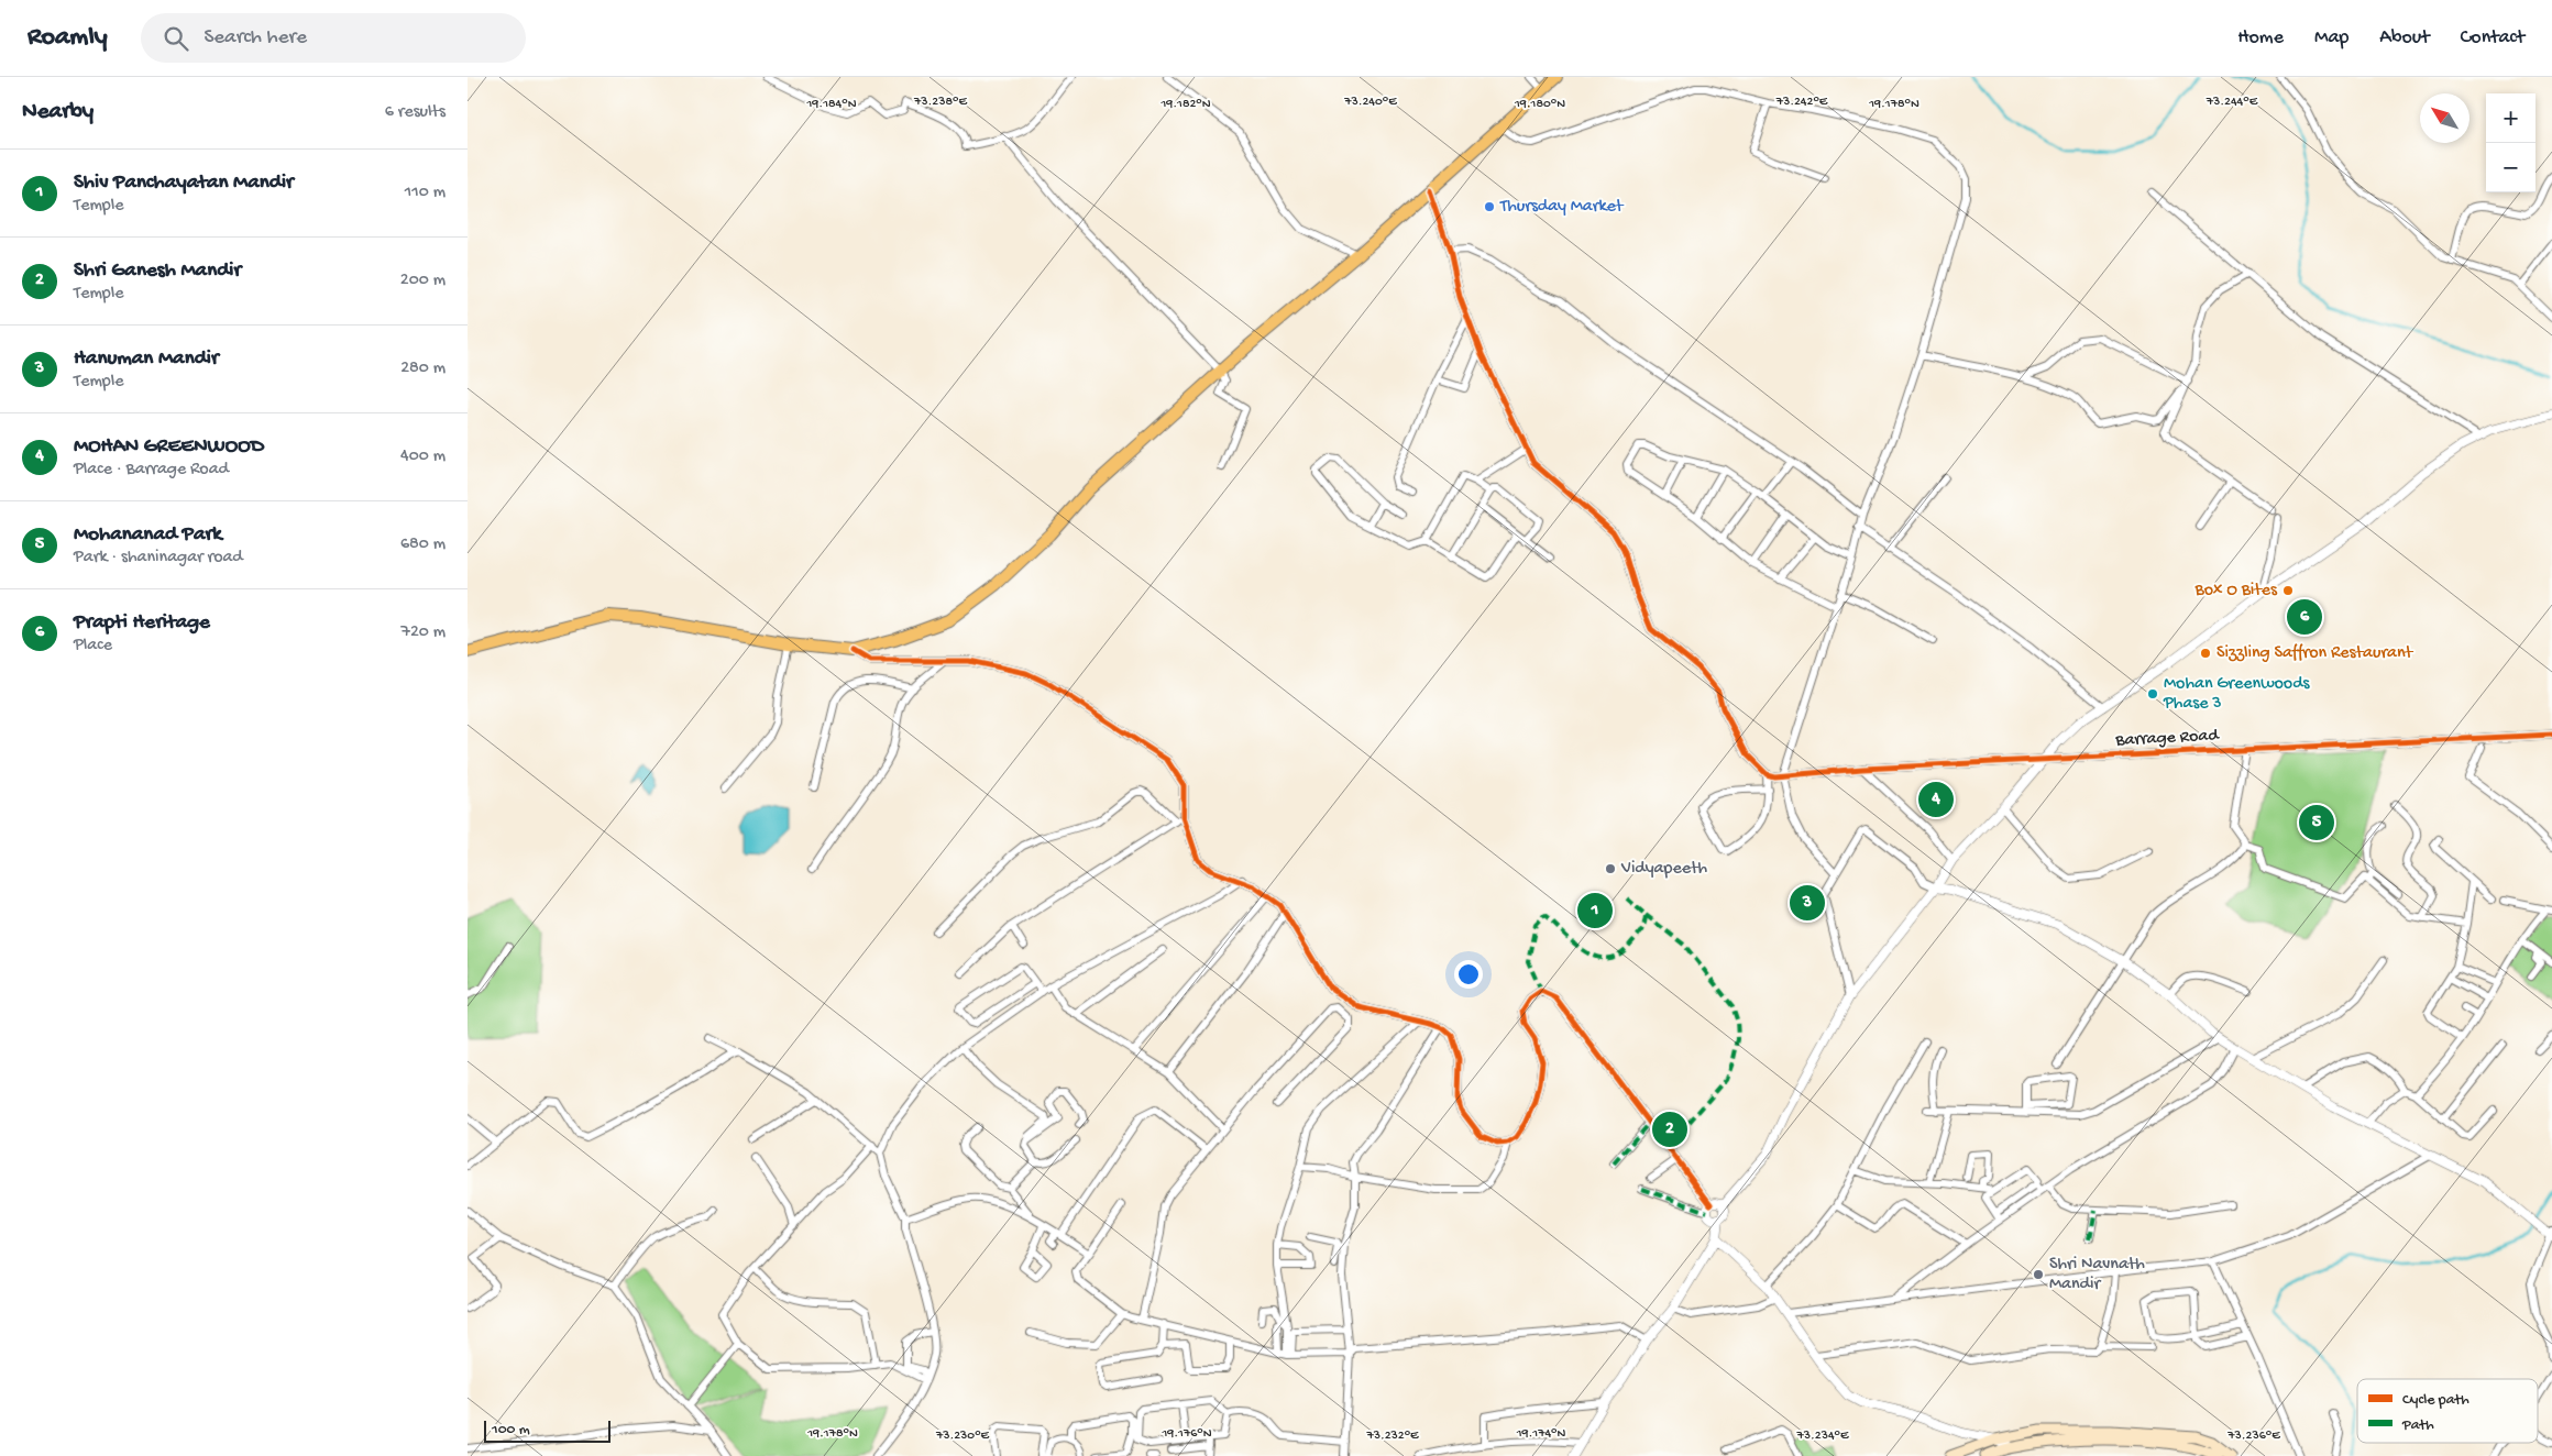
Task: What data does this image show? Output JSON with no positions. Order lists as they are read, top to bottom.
{
  "streets": {
    "street": ["Barrage Road"]
  },
  "places": [
    "Thursday Market",
    "Box O Bites",
    "Sizzling Saffron Restaurant",
    "Mohan Greenwoods Phase 3",
    "Vidyapeeth",
    "Shri Navnath Mandir"
  ],
  "legend": ["Cycle path", "Path"],
  "scale_bar": "100 m",
  "north": "top left",
  "page": {
    "header": "Roamly",
    "search": "Search here",
    "nav": [
      "Home",
      "Map",
      "About",
      "Contact"
    ],
    "heading": ["Nearby", "6 results"],
    "map_buttons": ["+", "−"],
    "list": [
      {
        "mark": "1",
        "name": "Shiv Panchayatan Mandir",
        "note": "Temple",
        "value": "110 m"
      },
      {
        "mark": "2",
        "name": "Shri Ganesh Mandir",
        "note": "Temple",
        "value": "200 m"
      },
      {
        "mark": "3",
        "name": "Hanuman Mandir",
        "note": "Temple",
        "value": "280 m"
      },
      {
        "mark": "4",
        "name": "MOHAN GREENWOOD",
        "note": "Place · Barrage Road",
        "value": "400 m"
      },
      {
        "mark": "5",
        "name": "Mohananad Park",
        "note": "Park · shaninagar road",
        "value": "680 m"
      },
      {
        "mark": "6",
        "name": "Prapti Heritage",
        "note": "Place",
        "value": "720 m"
      }
    ],
    "pins": [
      "6",
      "4",
      "5",
      "3",
      "1",
      "2"
    ],
    "scale": "100 m"
  },
  "coordinates": [
    "73.240°E",
    "73.242°E",
    "73.244°E",
    "73.238°E",
    "19.184°N",
    "19.182°N",
    "19.180°N",
    "19.178°N",
    "19.176°N",
    "19.174°N",
    "73.230°E",
    "73.232°E",
    "73.234°E",
    "73.236°E"
  ]
}
